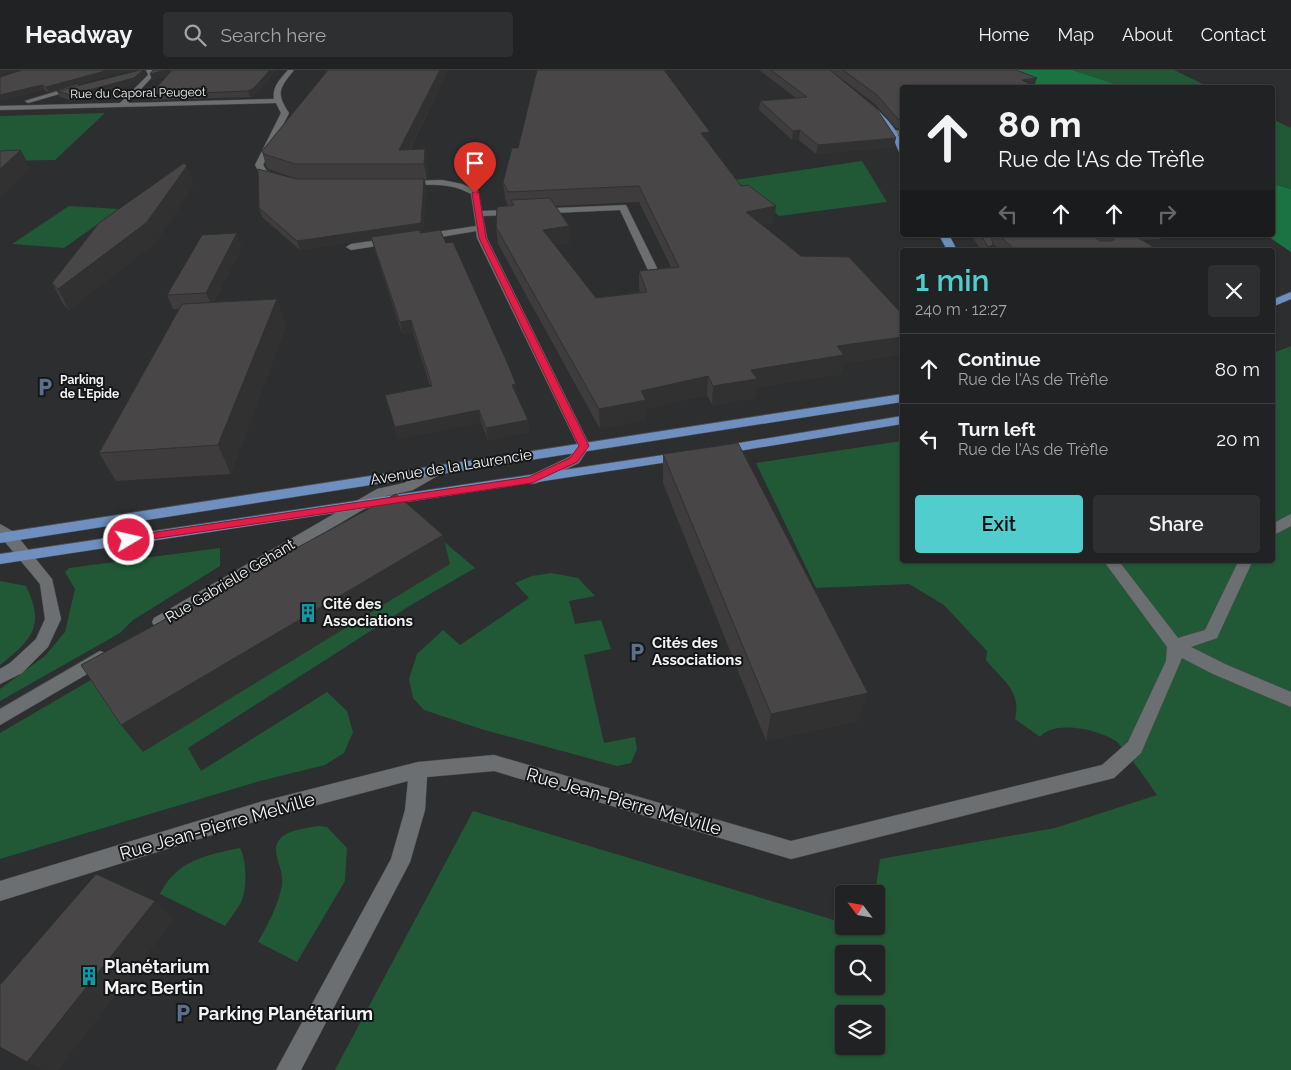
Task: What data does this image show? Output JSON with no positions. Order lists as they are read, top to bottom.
{
  "streets": {
    "main road": ["Avenue de la Laurencie"],
    "street": ["Rue du Caporal Peugeot", "Rue Gabrielle Gehant", "Rue Jean-Pierre Melville"]
  },
  "crossings": [
    ["Avenue de la Laurencie", "Rue Gabrielle Gehant"]
  ],
  "places": {
    "parking": ["Parking de L'Epide", "Cités des Associations", "Parking Planétarium"],
    "building": ["Cité des Associations", "Planétarium Marc Bertin"]
  },
  "north": "top left",
  "page": {
    "header": "Headway",
    "search": "Search here",
    "nav": [
      "Home",
      "Map",
      "About",
      "Contact"
    ],
    "turn": ["80 m", "Rue de l'As de Trèfle"],
    "heading": ["1 min", "240 m · 12:27"],
    "list": [
      {
        "name": "Continue",
        "note": "Rue de l'As de Trèfle",
        "value": "80 m"
      },
      {
        "name": "Turn left",
        "note": "Rue de l'As de Trèfle",
        "value": "20 m"
      }
    ],
    "buttons": ["Exit", "Share"]
  }
}
